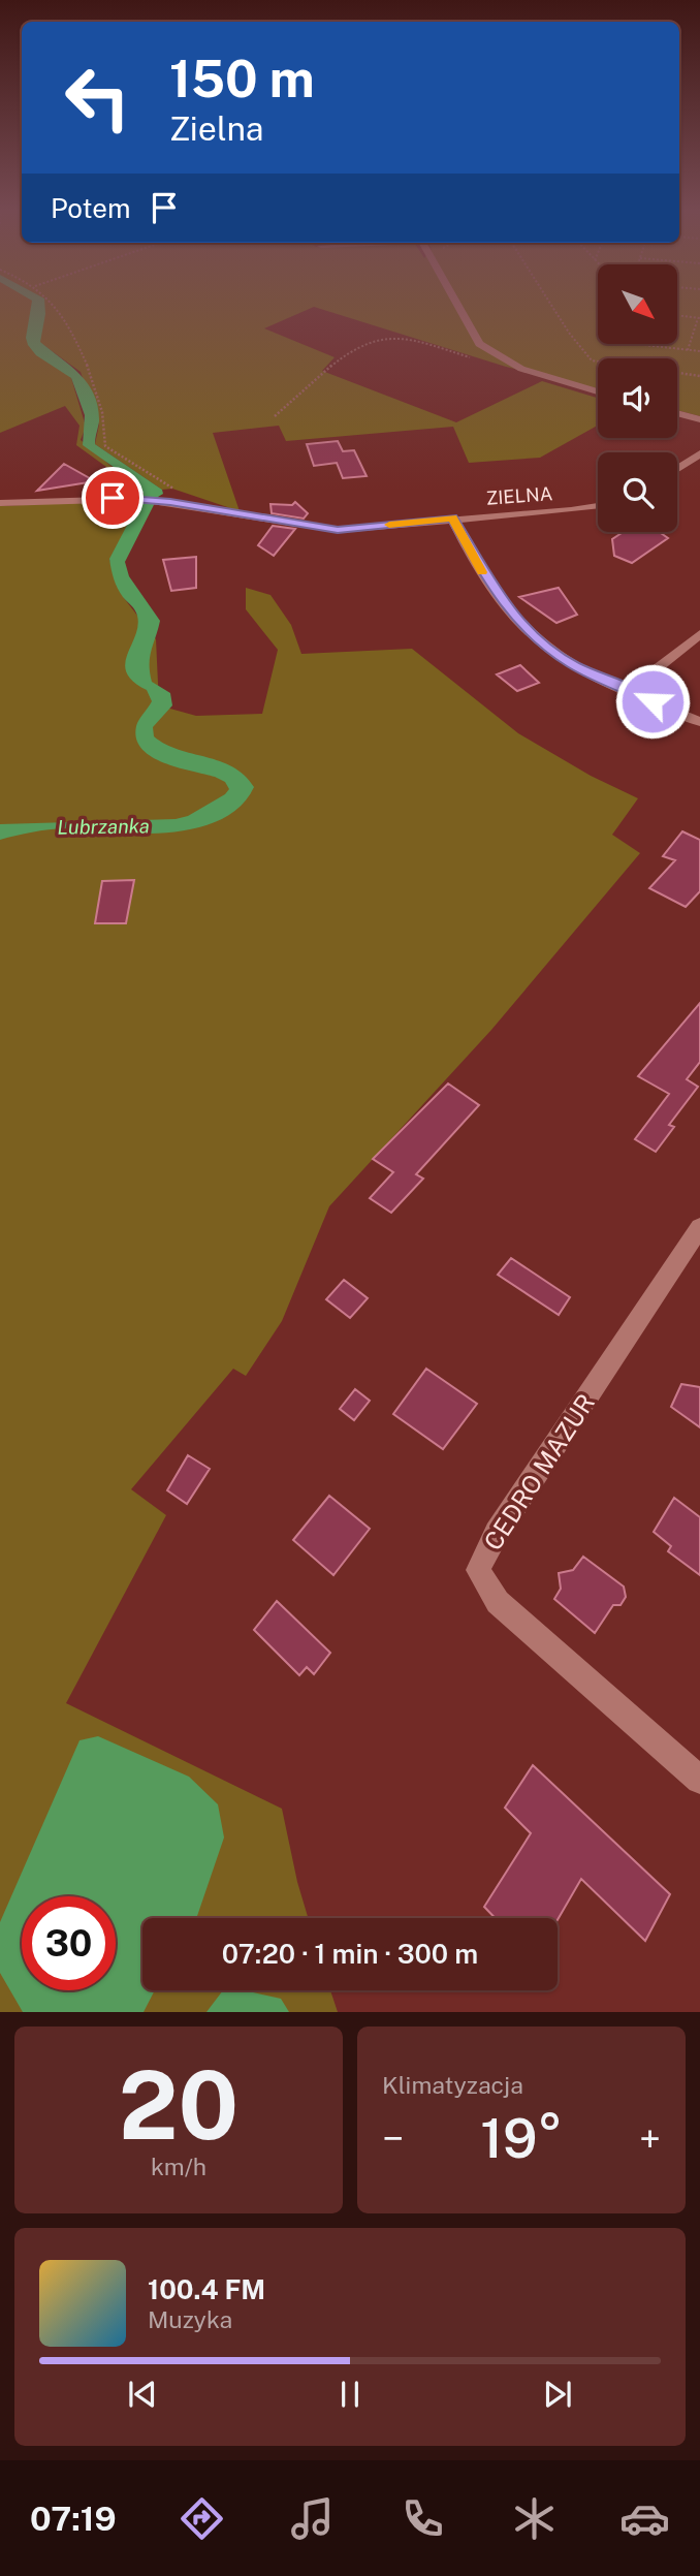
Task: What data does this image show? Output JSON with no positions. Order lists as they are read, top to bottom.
{
  "streets": {
    "street": ["ZIELNA", "CEDRO MAZUR"]
  },
  "water": ["Lubrzanka"],
  "north": "bottom right",
  "page": {
    "turn": ["150 m", "Zielna"],
    "then": "Potem",
    "limit": "30",
    "trip": "07:20 · 1 min · 300 m",
    "tile": [
      ["20", "km/h"],
      "Klimatyzacja"
    ],
    "heat": ["−", "19°", "+"],
    "song": ["100.4 FM", "Muzyka"],
    "tabs": "07:19"
  }
}
